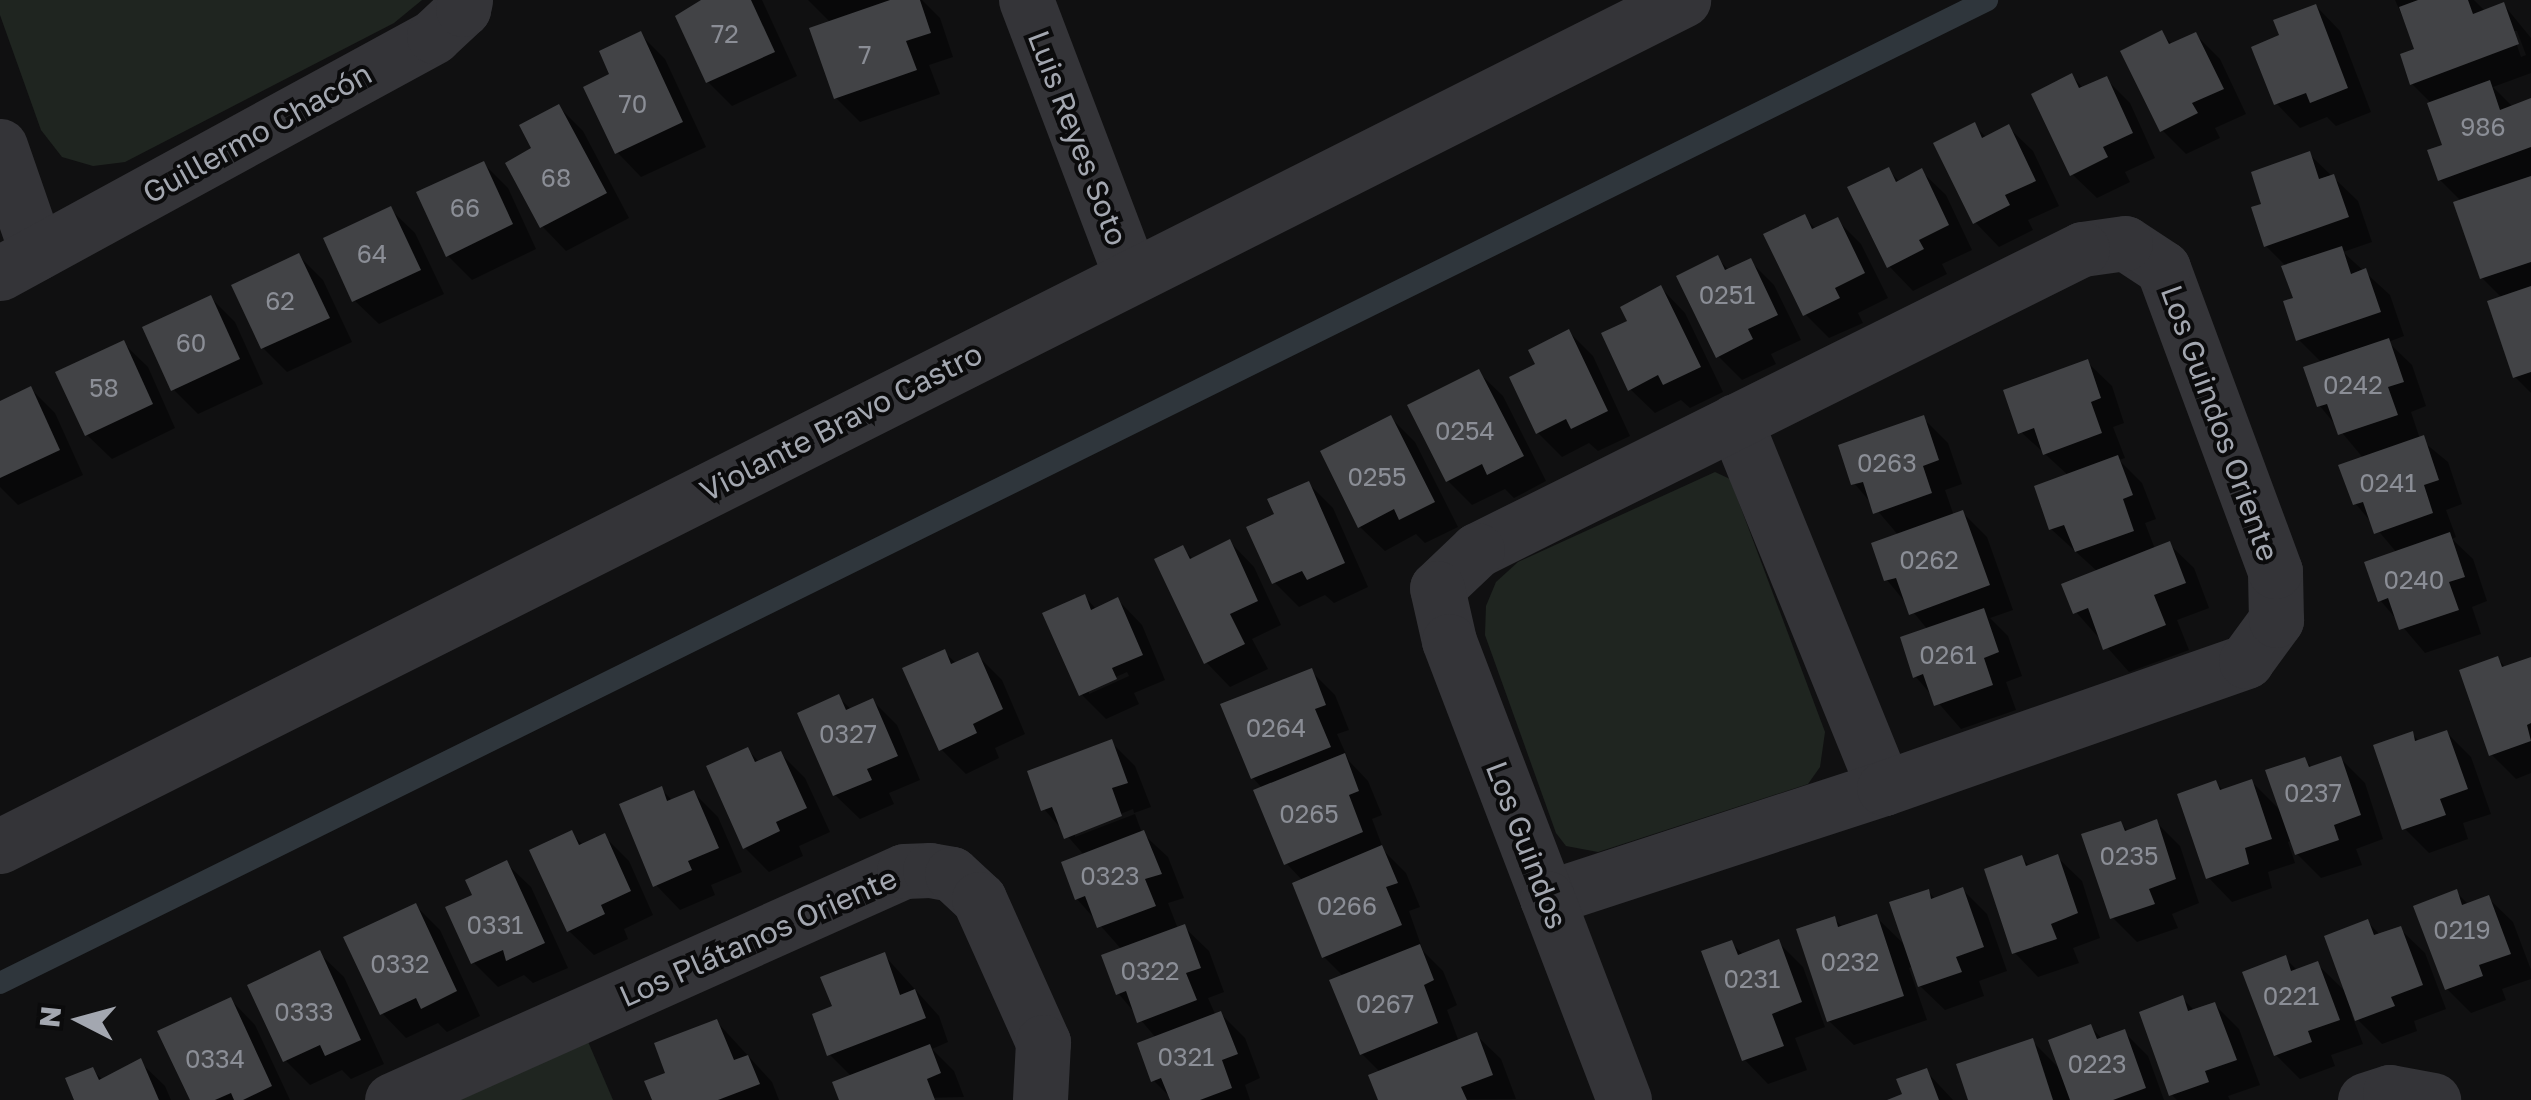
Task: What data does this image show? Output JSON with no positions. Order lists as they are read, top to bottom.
{
  "streets": {
    "street": [
      "Guillermo Chacón",
      "Luis Reyes Soto",
      "Violante Bravo Castro",
      "Los Guindos Oriente",
      "Los Guindos",
      "Los Plátanos Oriente"
    ]
  },
  "crossings": [
    ["Luis Reyes Soto", "Violante Bravo Castro"],
    ["Los Guindos Oriente", "Los Guindos"]
  ],
  "house_numbers": [
    "72",
    "7",
    "70",
    "986",
    "68",
    "66",
    "64",
    "0251",
    "62",
    "60",
    "0242",
    "58",
    "0254",
    "0263",
    "0255",
    "0241",
    "0262",
    "0240",
    "0261",
    "0264",
    "0327",
    "0237",
    "0265",
    "0235",
    "0323",
    "0266",
    "0331",
    "0219",
    "0232",
    "0332",
    "0322",
    "0231",
    "0221",
    "0267",
    "0333",
    "0321",
    "0334",
    "0223"
  ],
  "north": "left"
}
